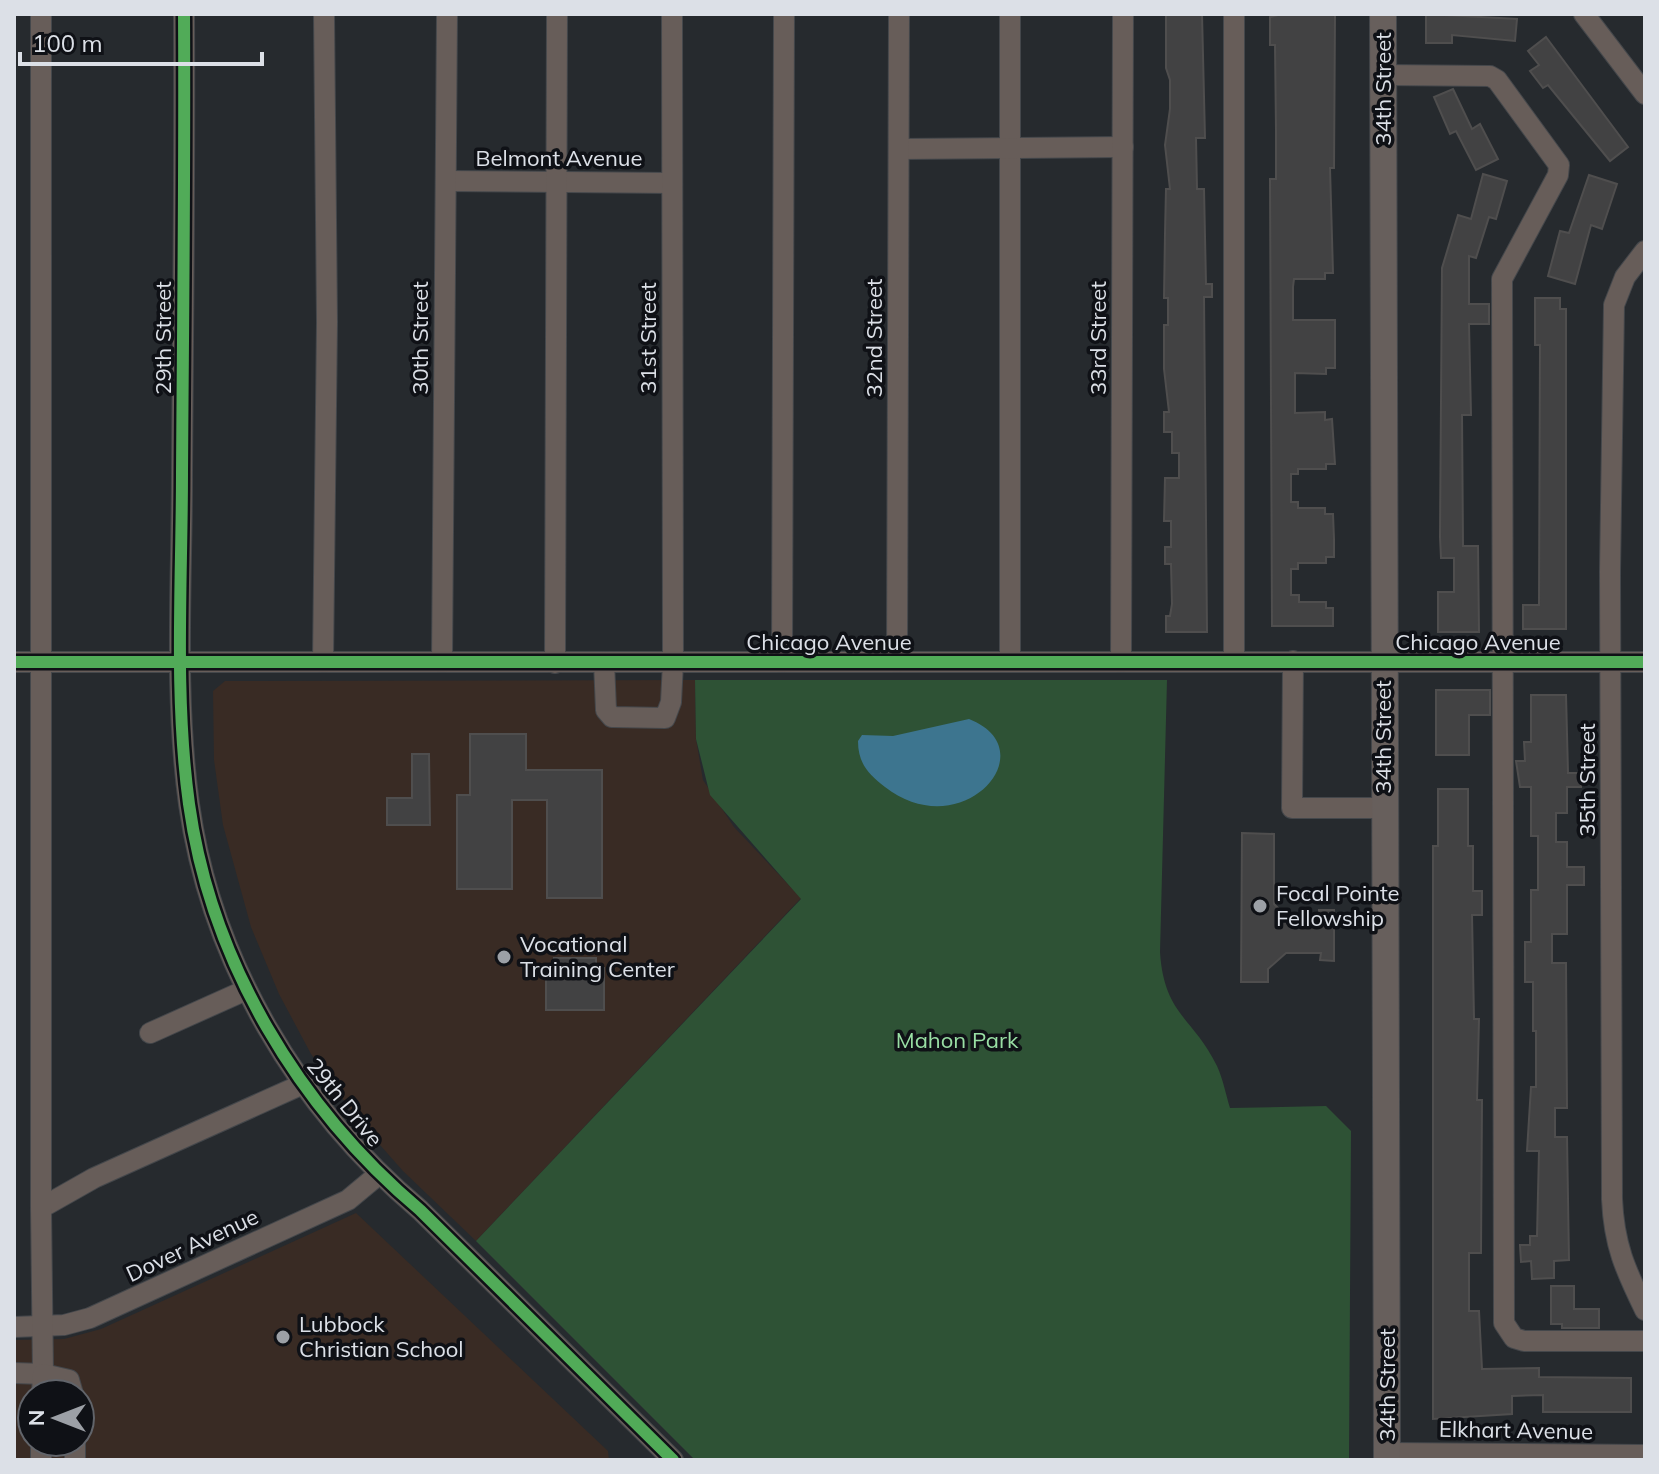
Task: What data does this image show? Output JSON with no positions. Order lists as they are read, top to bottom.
{
  "streets": {
    "main road": ["34th Street"],
    "street": [
      "Belmont Avenue",
      "29th Street",
      "30th Street",
      "31st Street",
      "32nd Street",
      "33rd Street",
      "Chicago Avenue",
      "35th Street",
      "29th Drive",
      "Dover Avenue",
      "Elkhart Avenue"
    ]
  },
  "crossings": [
    ["34th Street", "Chicago Avenue"],
    ["34th Street", "Elkhart Avenue"],
    ["Belmont Avenue", "30th Street"],
    ["Belmont Avenue", "31st Street"],
    ["29th Street", "Chicago Avenue"],
    ["29th Street", "29th Drive"],
    ["30th Street", "Chicago Avenue"],
    ["31st Street", "Chicago Avenue"],
    ["32nd Street", "Chicago Avenue"],
    ["33rd Street", "Chicago Avenue"],
    ["Chicago Avenue", "35th Street"],
    ["Chicago Avenue", "29th Drive"],
    ["29th Drive", "Dover Avenue"]
  ],
  "parks": ["Mahon Park"],
  "places": ["Focal Pointe Fellowship", "Vocational Training Center", "Lubbock Christian School"],
  "scale_bar": "100 m",
  "north": "left"
}
